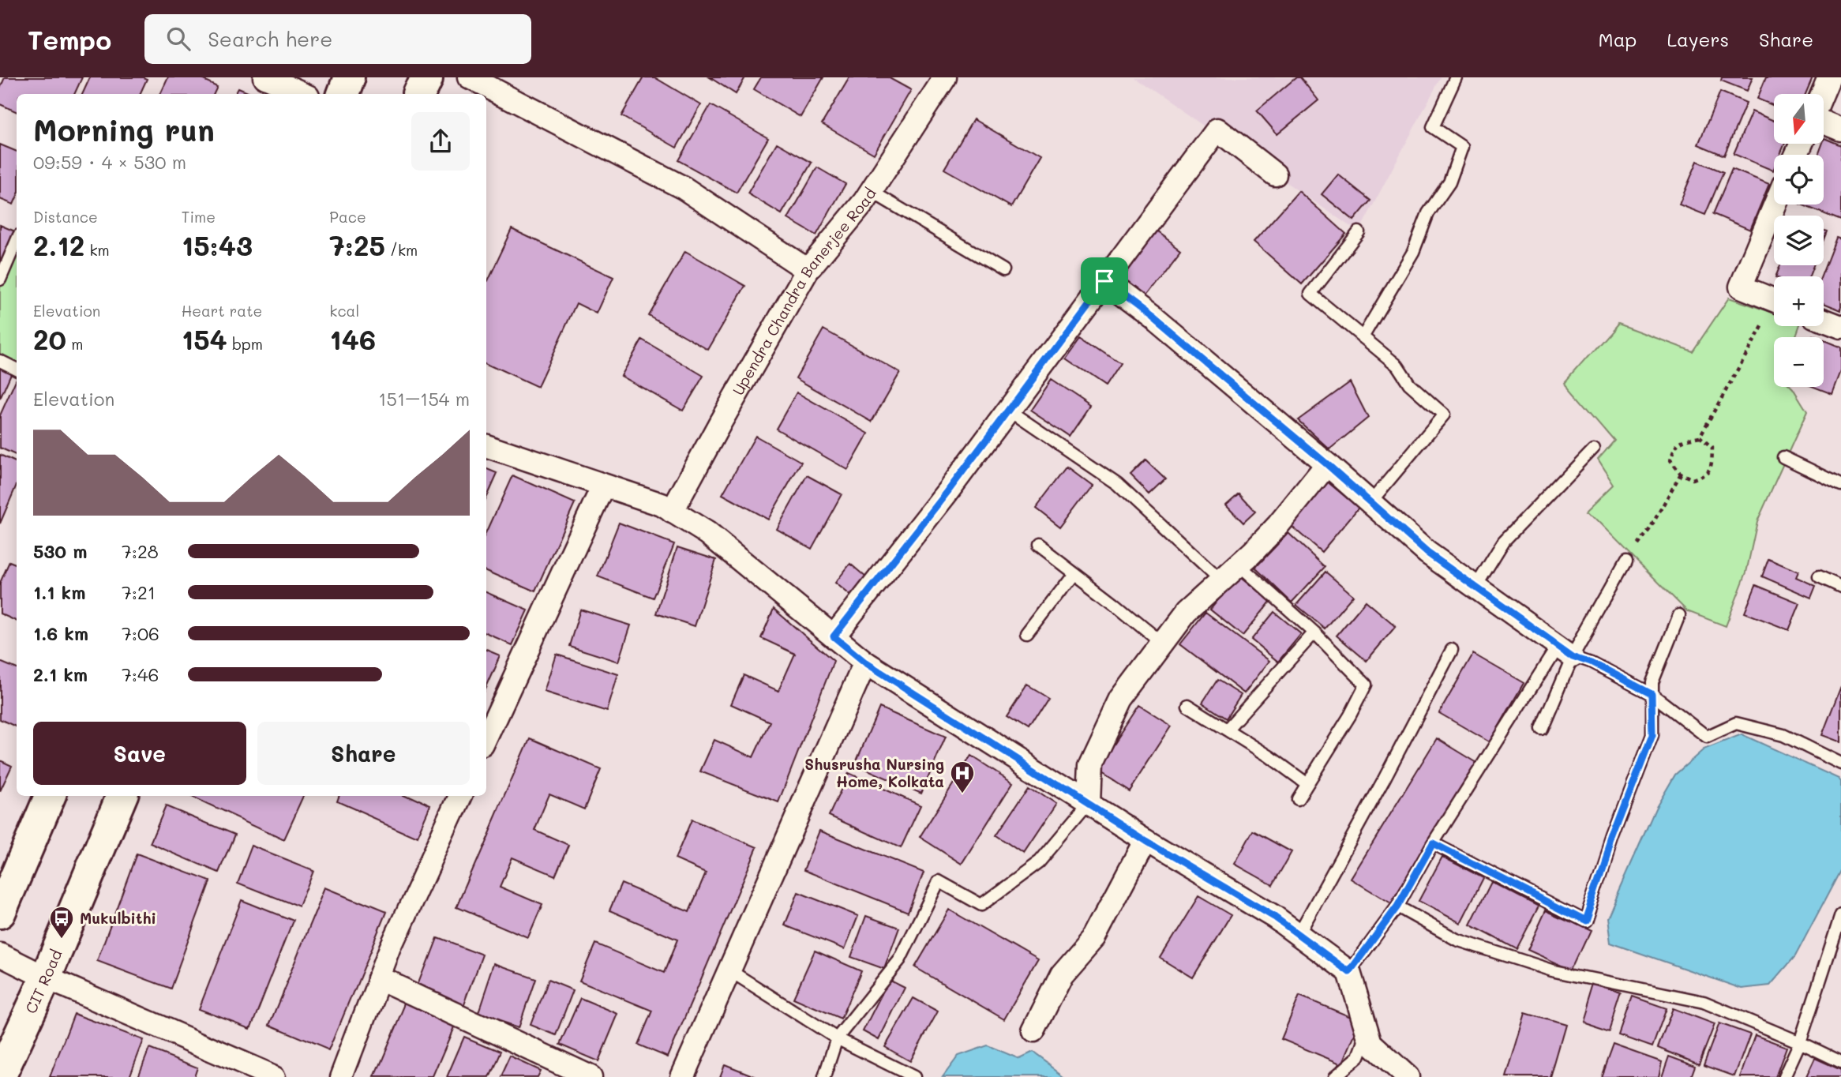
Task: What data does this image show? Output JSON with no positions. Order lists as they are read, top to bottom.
{
  "streets": {
    "main road": ["CIT Road"],
    "street": ["Upendra Chandra Banerjee Road"]
  },
  "places": {
    "hospital": ["Shusrusha Nursing Home, Kolkata"],
    "bus stop": ["Mukulbithi"]
  },
  "north": "bottom",
  "page": {
    "header": "Tempo",
    "search": "Search here",
    "nav": ["Map", "Layers", "Share"],
    "map_buttons": ["+", "−"],
    "heading": ["Morning run", "09:59 · 4 × 530 m"],
    "stats": [
      ["Distance", "2.12 km"],
      ["Time", "15:43"],
      ["Pace", "7:25 /km"],
      ["Elevation", "20 m"],
      ["Heart rate", "154 bpm"],
      ["kcal", "146"]
    ],
    "chart": ["Elevation", "151–154 m"],
    "list": [
      {
        "name": "530 m",
        "note": "7:28"
      },
      {
        "name": "1.1 km",
        "note": "7:21"
      },
      {
        "name": "1.6 km",
        "note": "7:06"
      },
      {
        "name": "2.1 km",
        "note": "7:46"
      }
    ],
    "buttons": ["Save", "Share"]
  }
}
